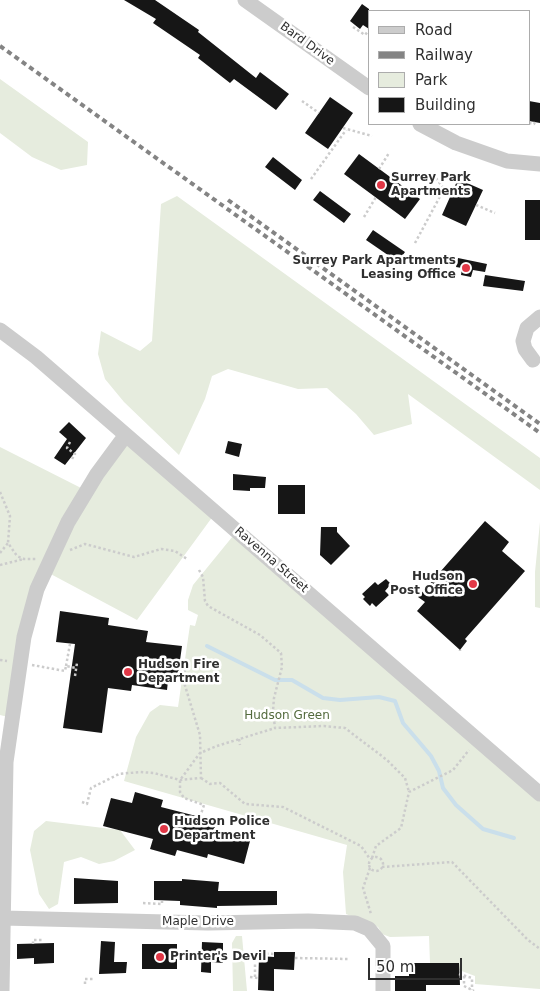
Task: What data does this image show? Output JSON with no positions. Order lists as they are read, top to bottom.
{
  "streets": {
    "street": ["Bard Drive", "Ravenna Street", "Maple Drive"]
  },
  "parks": ["Hudson Green"],
  "places": [
    "Surrey Park Apartments",
    "Surrey Park Apartments Leasing Office",
    "Hudson Post Office",
    "Hudson Fire Department",
    "Hudson Police Department",
    "Printer's Devil"
  ],
  "legend": [
    "Road",
    "Railway",
    "Park",
    "Building"
  ],
  "scale_bar": "50 m"
}
